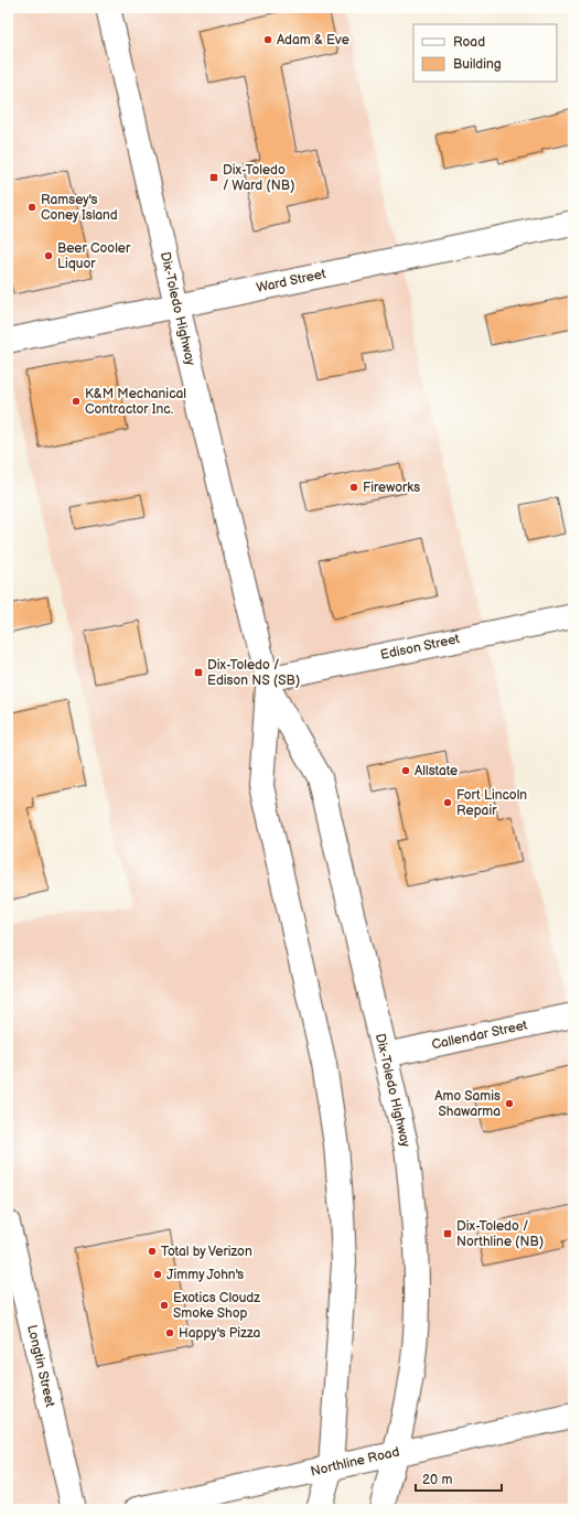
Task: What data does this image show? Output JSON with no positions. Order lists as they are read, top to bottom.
{
  "streets": {
    "main road": [
      "Ward Street",
      "Dix-Toledo Highway",
      "Edison Street",
      "Callendar Street",
      "Longtin Street",
      "Northline Road"
    ]
  },
  "crossings": [
    ["Ward Street", "Dix-Toledo Highway"],
    ["Dix-Toledo Highway", "Edison Street"],
    ["Dix-Toledo Highway", "Callendar Street"],
    ["Dix-Toledo Highway", "Northline Road"]
  ],
  "places": {
    "other": [
      "Adam & Eve",
      "Ramsey's Coney Island",
      "Beer Cooler Liquor",
      "K&M Mechanical Contractor Inc.",
      "Fireworks",
      "Allstate",
      "Fort Lincoln Repair",
      "Amo Samis Shawarma",
      "Total by Verizon",
      "Jimmy John's",
      "Exotics Cloudz Smoke Shop",
      "Happy's Pizza"
    ],
    "transit": ["Dix-Toledo / Ward (NB)", "Dix-Toledo / Edison NS (SB)", "Dix-Toledo / Northline (NB)"]
  },
  "legend": ["Road", "Building"],
  "scale_bar": "20 m"
}
